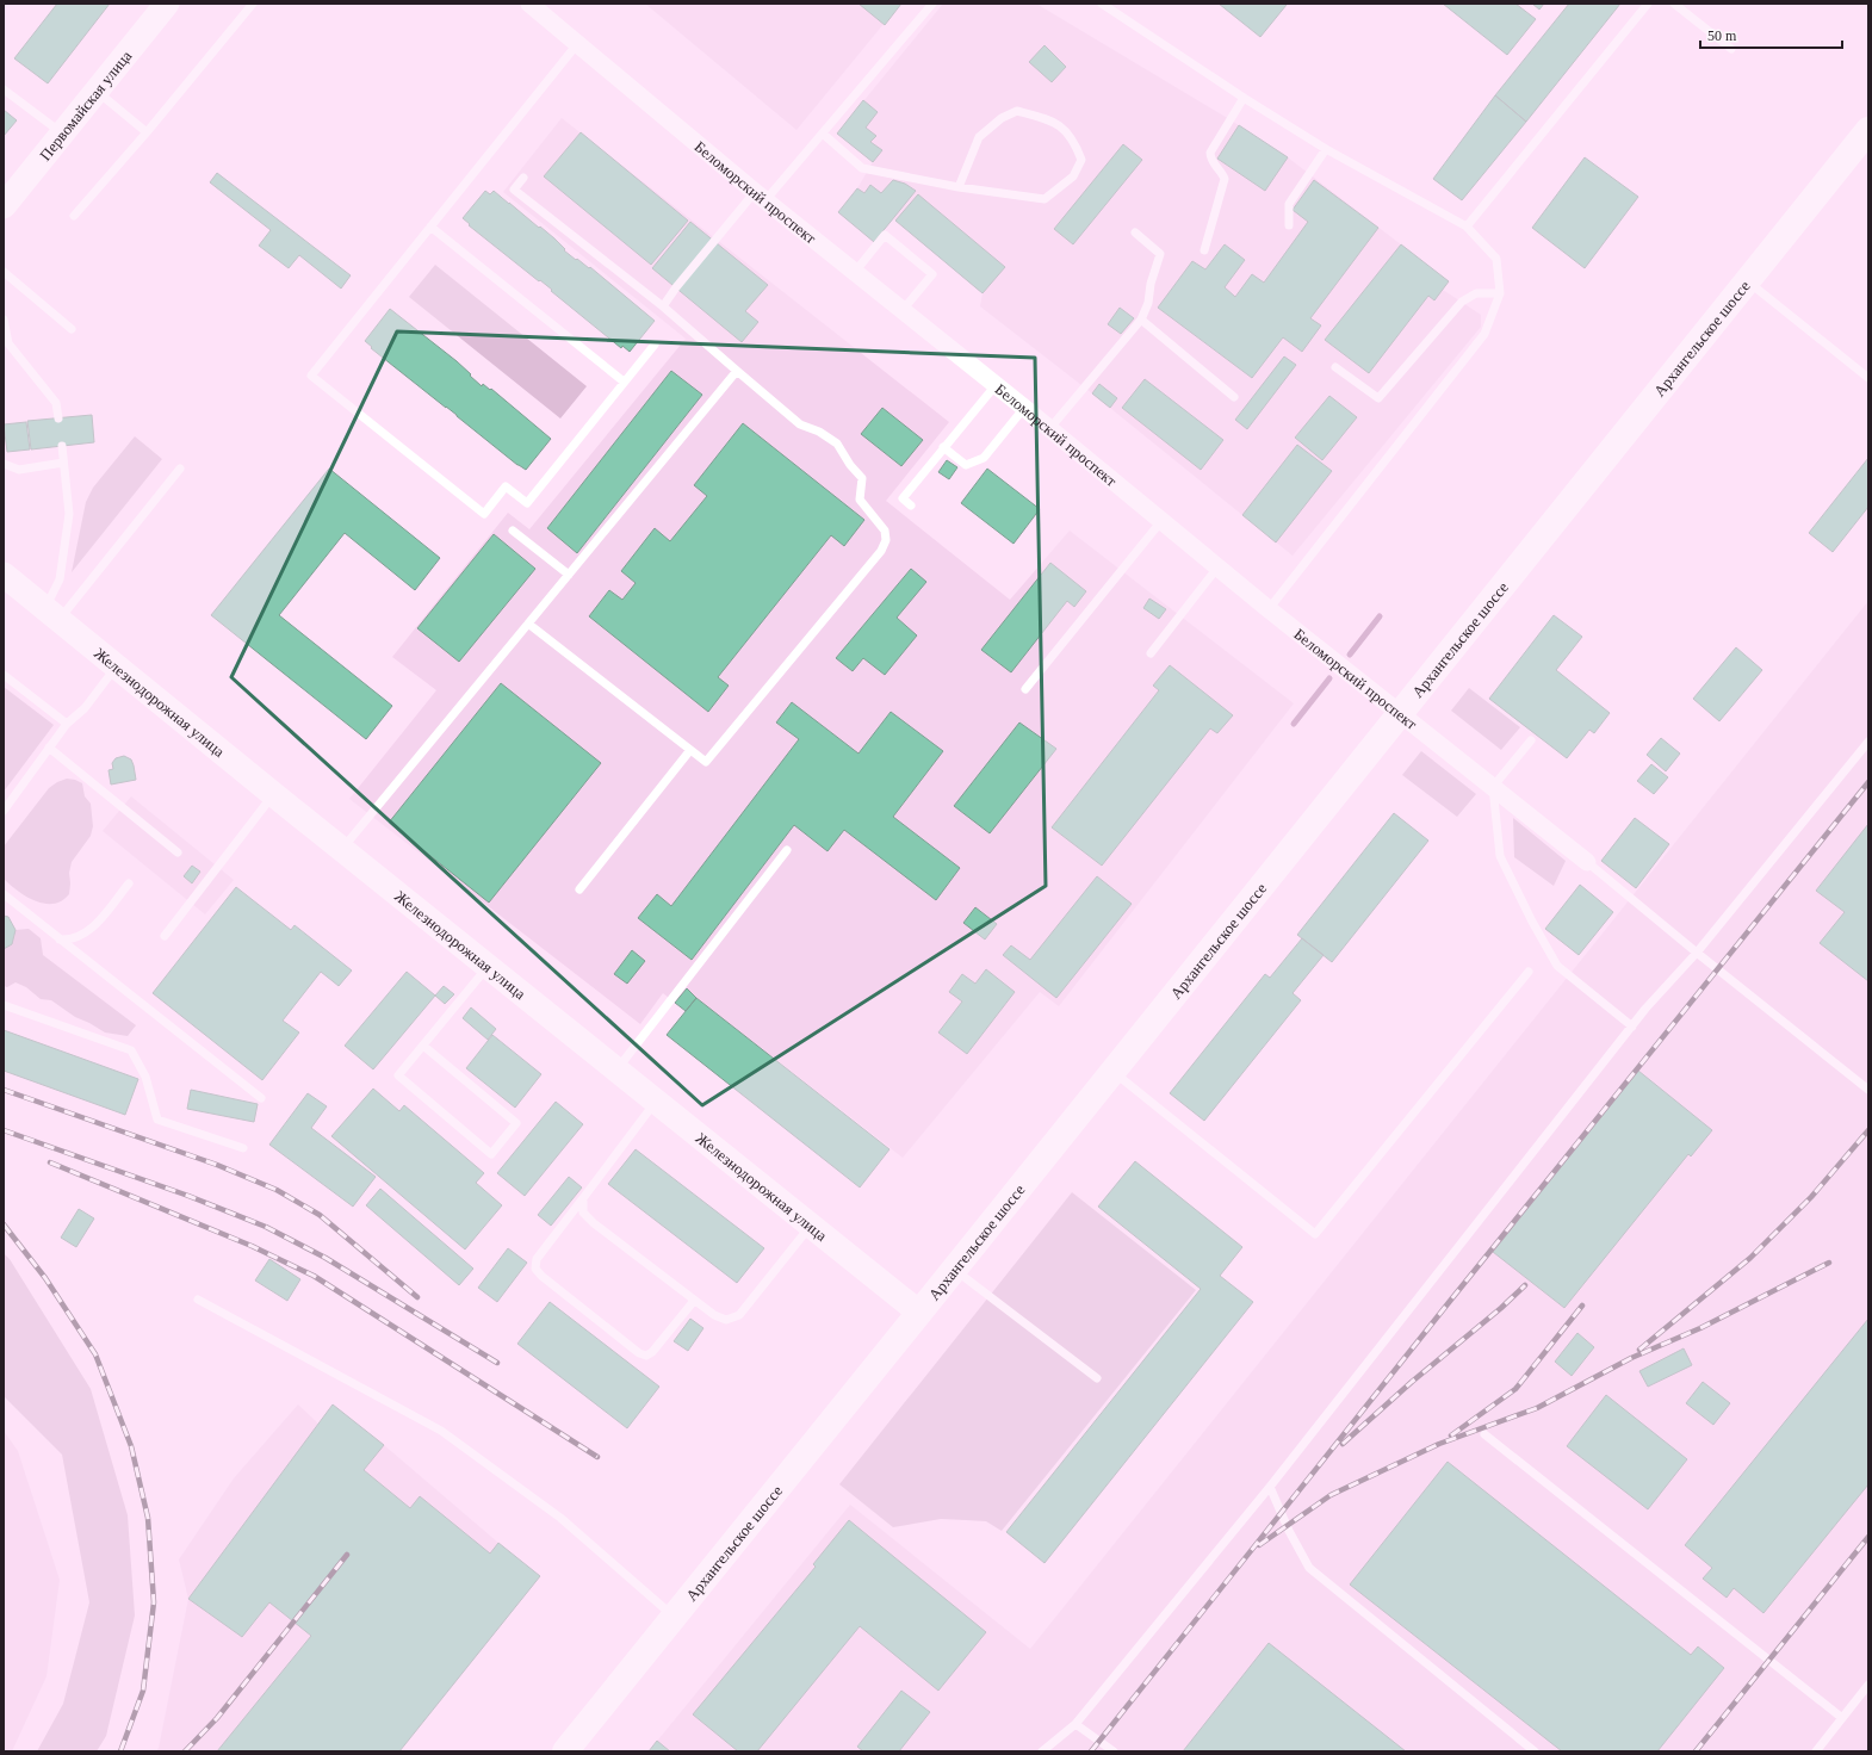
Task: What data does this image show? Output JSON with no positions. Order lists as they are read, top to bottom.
{
  "streets": {
    "main road": ["Первомайская улица", "Архангельское шоссе", "Железнодорожная улица"],
    "street": ["Беломорский проспект"]
  },
  "crossings": [
    ["Беломорский проспект", "Архангельское шоссе"],
    ["Архангельское шоссе", "Железнодорожная улица"]
  ],
  "scale_bar": "50 m"
}
